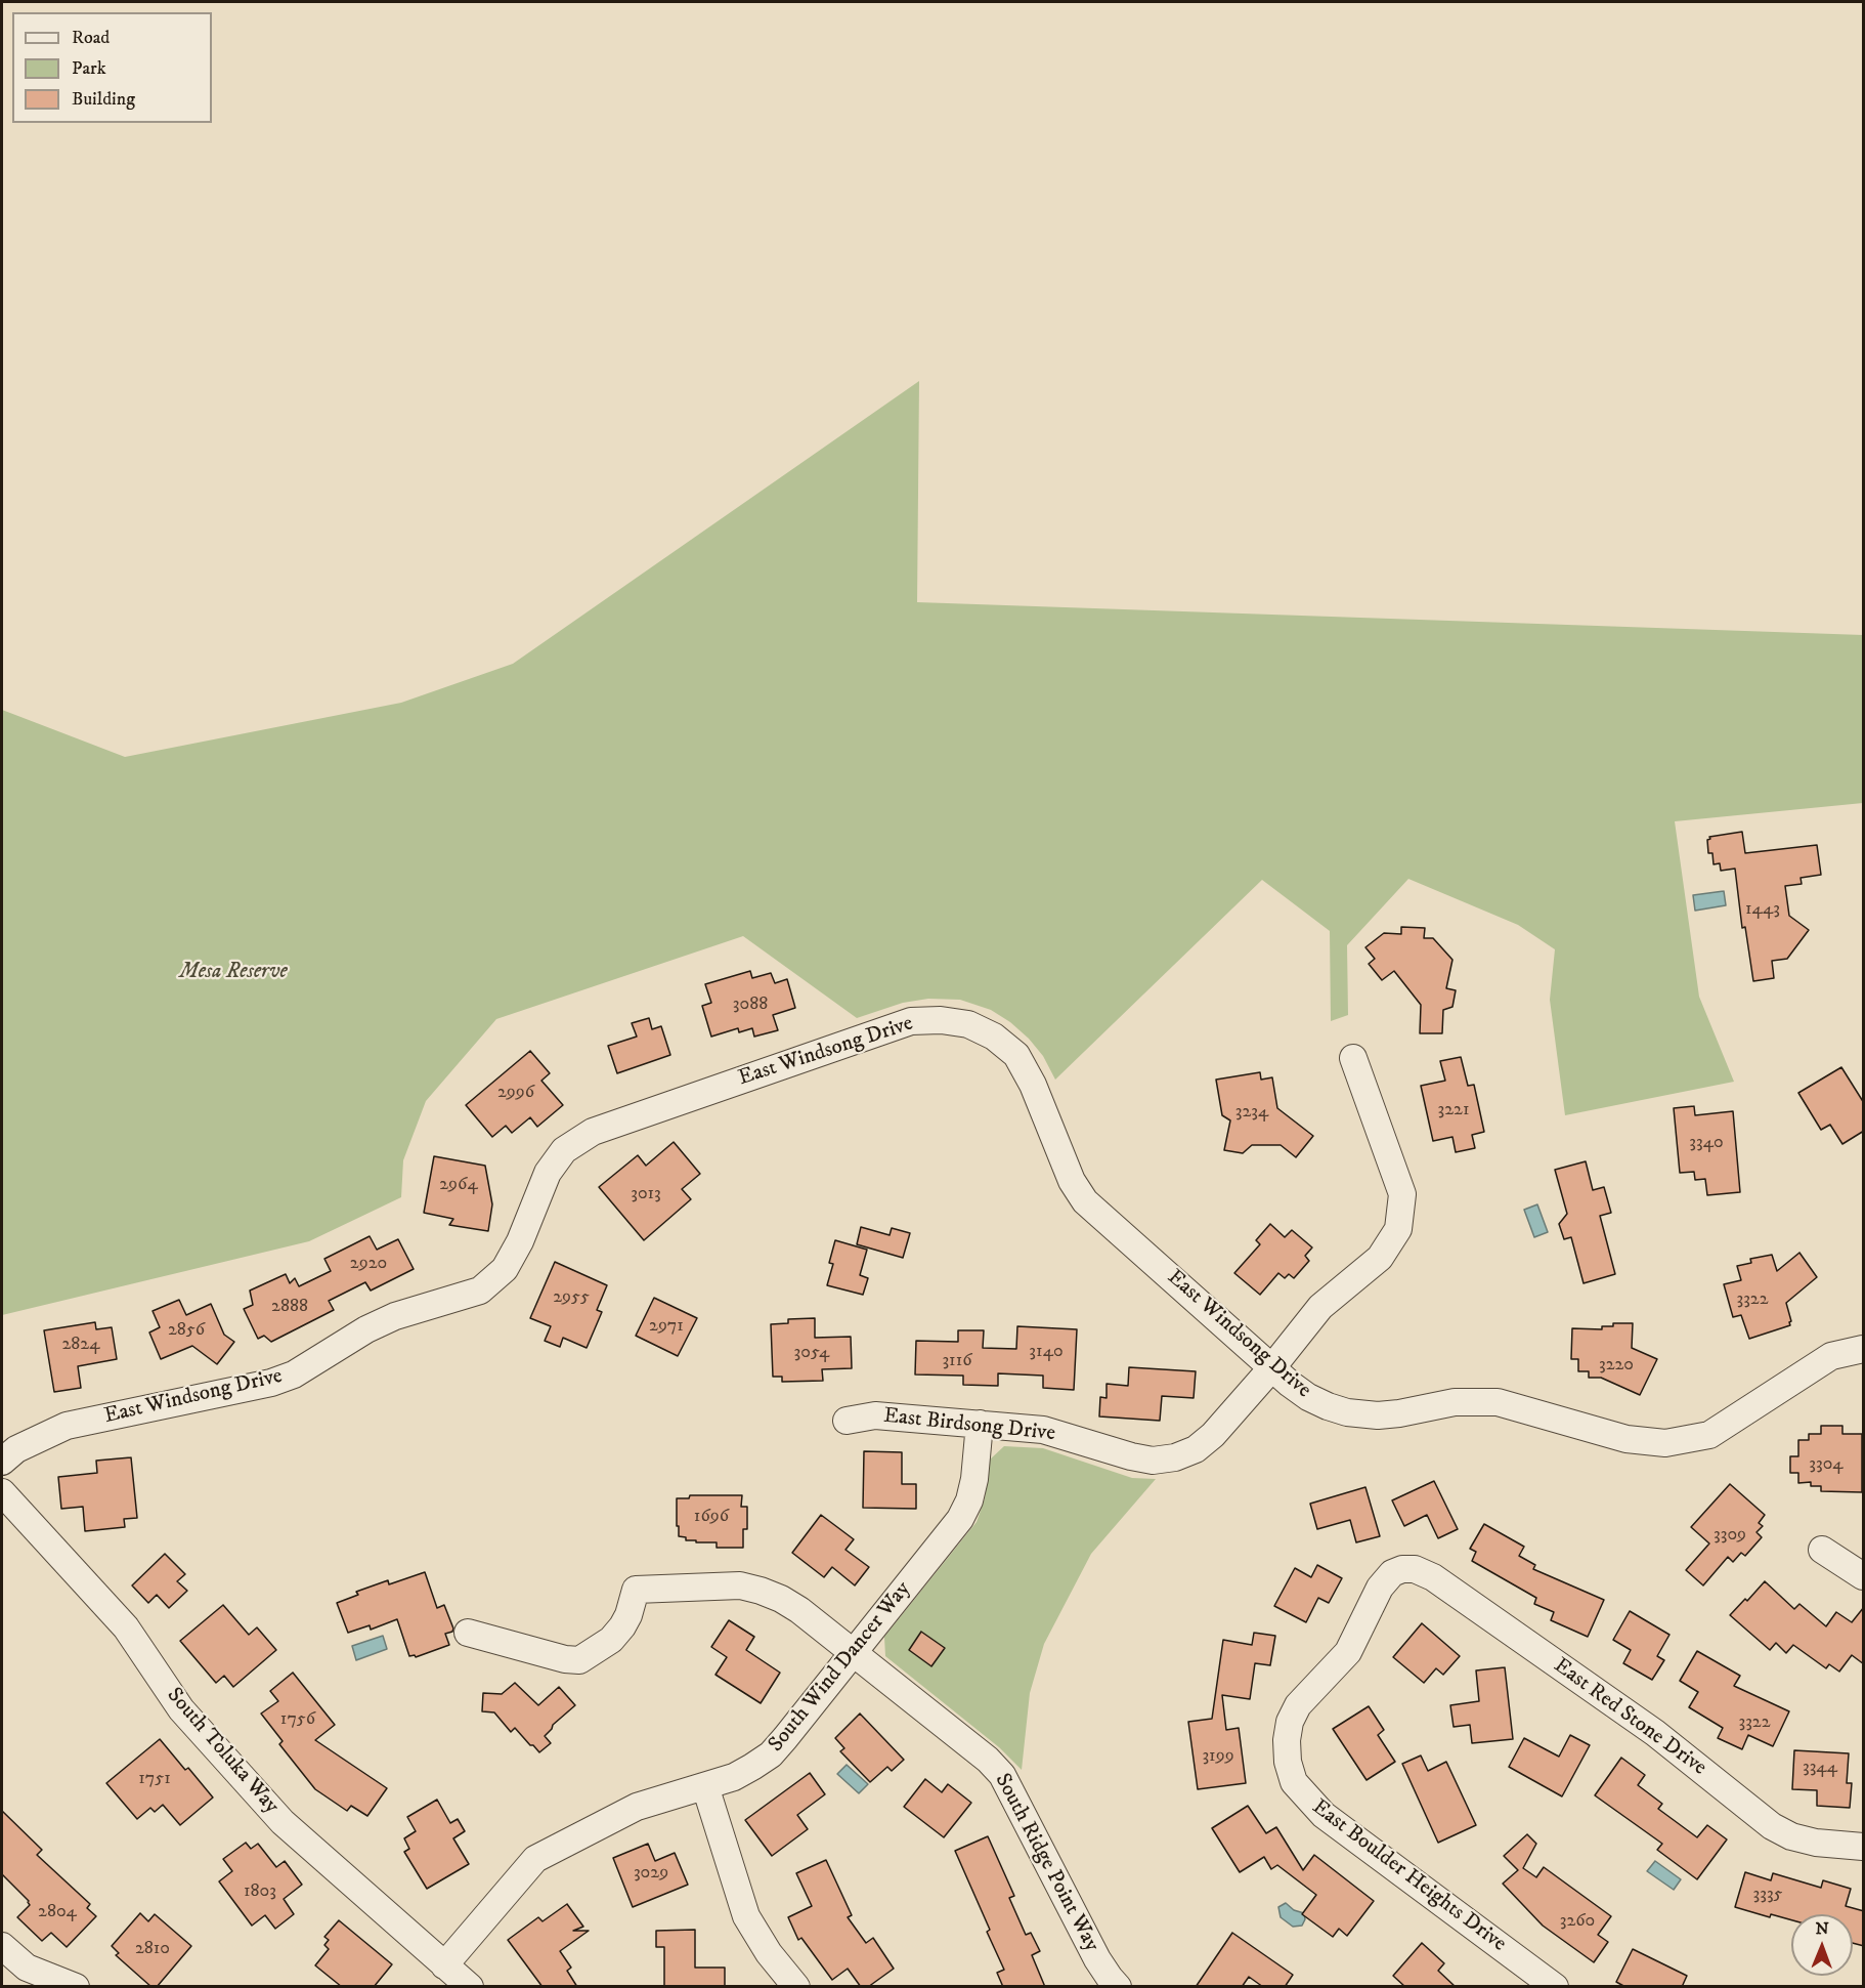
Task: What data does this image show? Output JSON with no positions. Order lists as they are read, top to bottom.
{
  "streets": {
    "street": [
      "East Windsong Drive",
      "East Birdsong Drive",
      "South Wind Dancer Way",
      "East Red Stone Drive",
      "South Toluka Way",
      "South Ridge Point Way",
      "East Boulder Heights Drive"
    ]
  },
  "crossings": [
    ["East Windsong Drive", "East Birdsong Drive"],
    ["East Birdsong Drive", "South Wind Dancer Way"],
    ["South Wind Dancer Way", "South Toluka Way"],
    ["South Wind Dancer Way", "South Ridge Point Way"],
    ["East Red Stone Drive", "East Boulder Heights Drive"]
  ],
  "parks": ["Mesa Reserve"],
  "house_numbers": [
    "1443",
    "3088",
    "2996",
    "3221",
    "3234",
    "3340",
    "2964",
    "3013",
    "2920",
    "2955",
    "3322",
    "2888",
    "2971",
    "2856",
    "2824",
    "3140",
    "3054",
    "3116",
    "3220",
    "3304",
    "1696",
    "3309",
    "1756",
    "3322",
    "3199",
    "3344",
    "1751",
    "3029",
    "1803",
    "3335",
    "2804",
    "3260",
    "2810"
  ],
  "legend": ["Road", "Park", "Building"],
  "north": "top"
}
